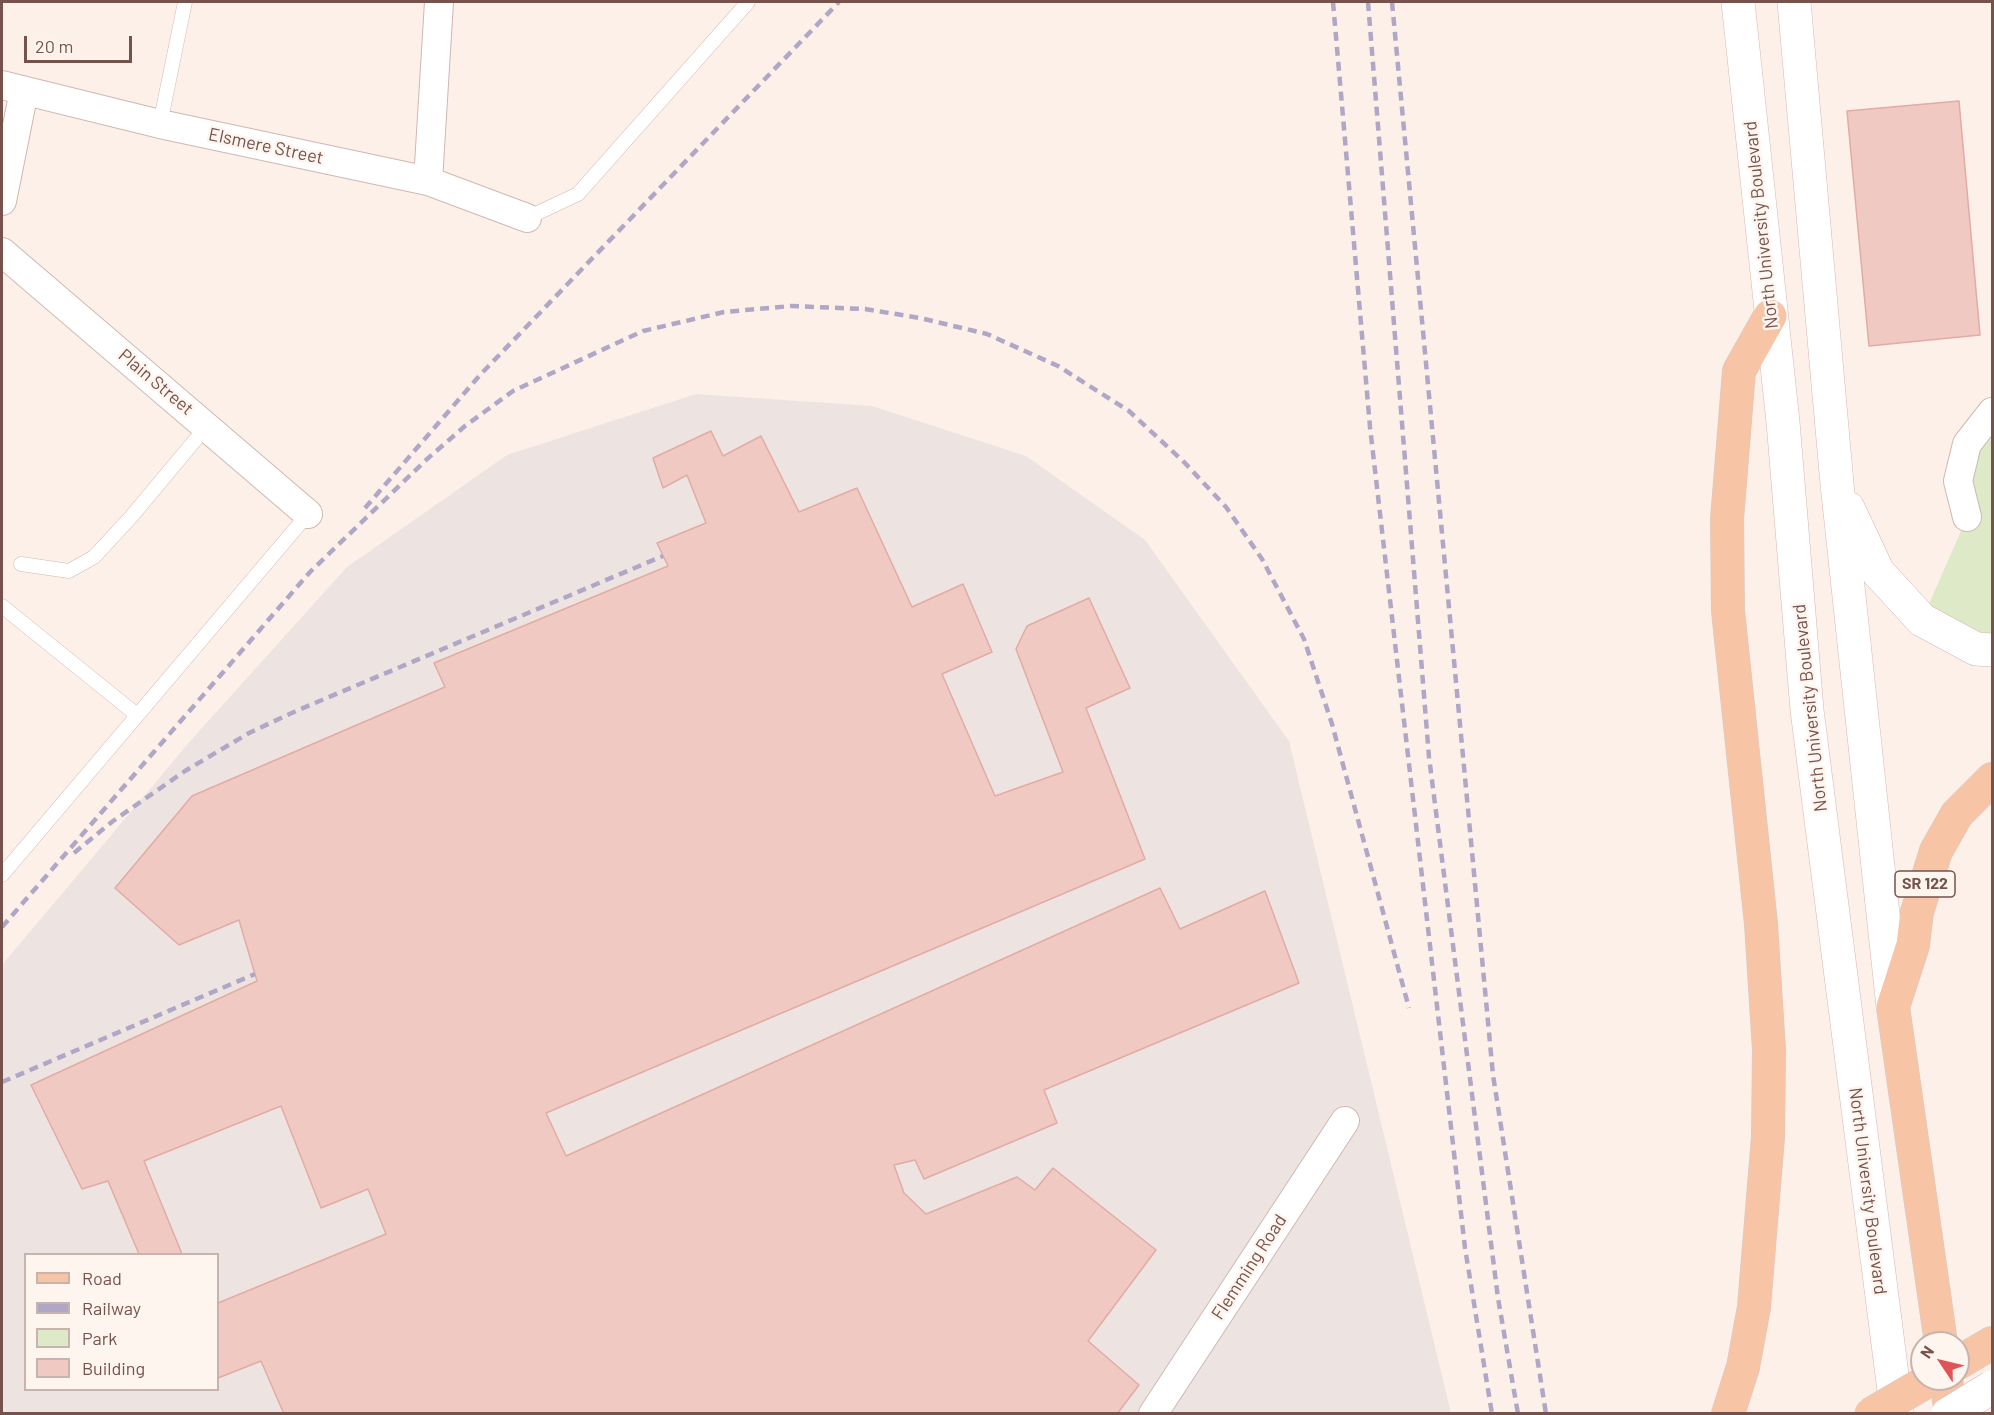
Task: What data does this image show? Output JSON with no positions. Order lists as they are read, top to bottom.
{
  "streets": {
    "main road": ["North University Boulevard", "SR 122"],
    "street": ["Elsmere Street", "Plain Street", "Flemming Road"]
  },
  "legend": [
    "Road",
    "Railway",
    "Park",
    "Building"
  ],
  "scale_bar": "20 m",
  "north": "top left"
}
